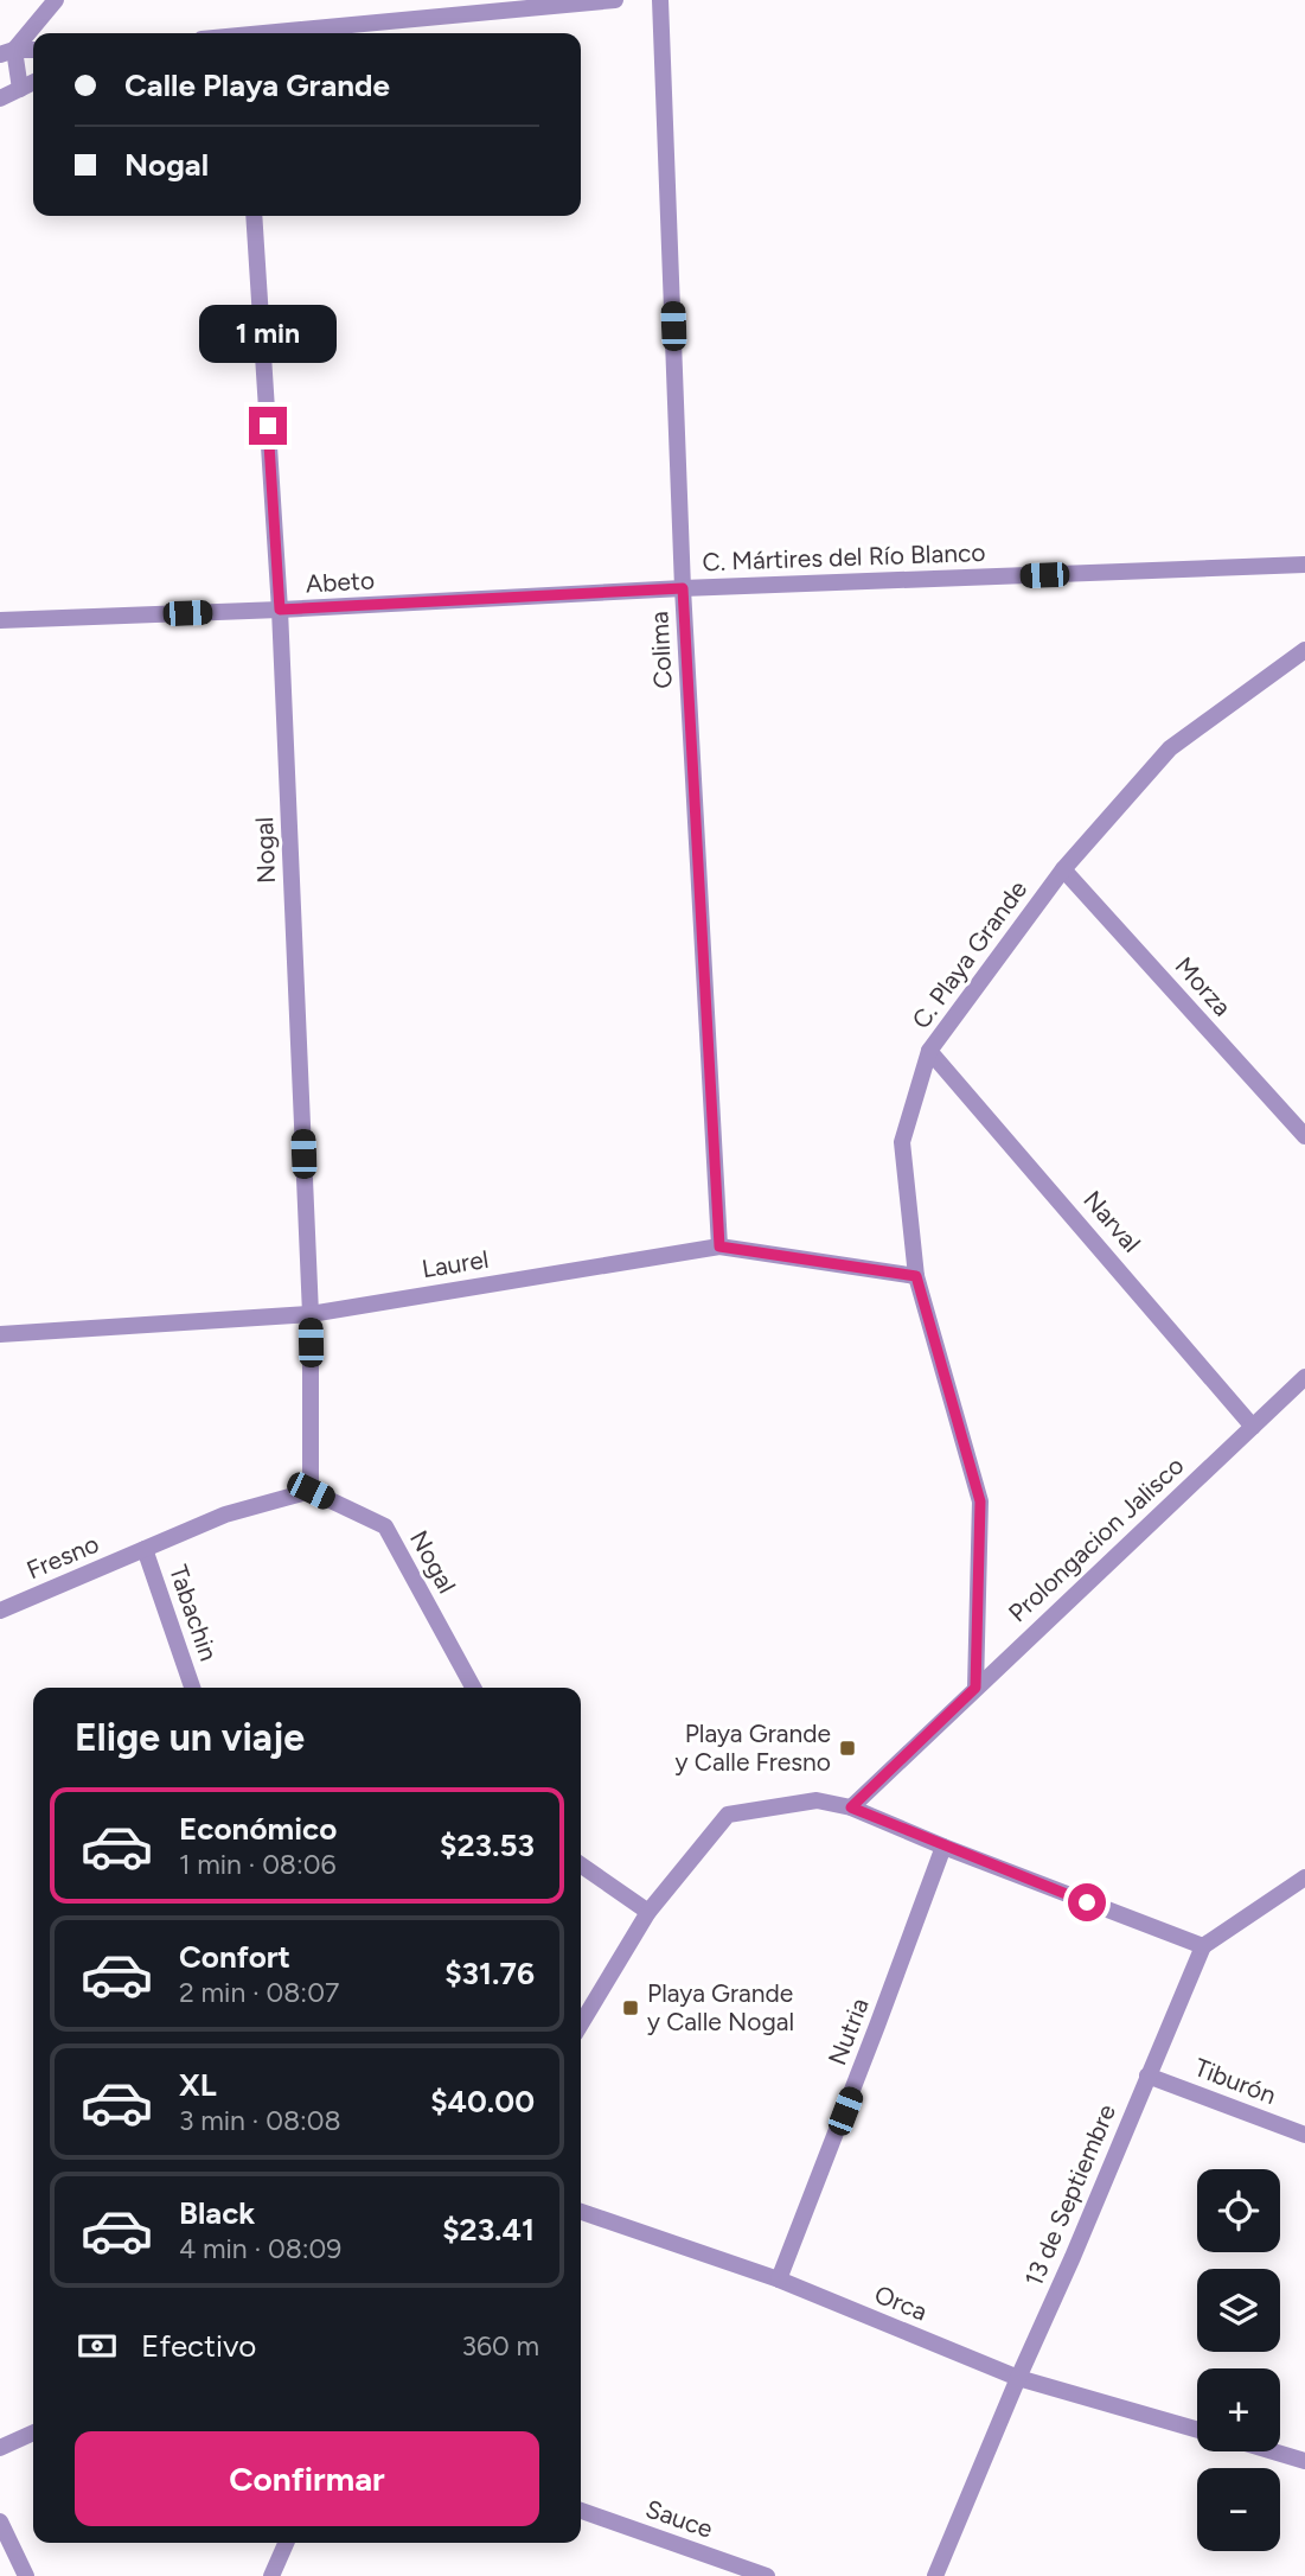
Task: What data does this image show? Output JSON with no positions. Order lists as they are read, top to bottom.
{
  "streets": {
    "street": [
      "C. Mártires del Río Blanco",
      "Abeto",
      "Colima",
      "Nogal",
      "C. Playa Grande",
      "Morza",
      "Narval",
      "Laurel",
      "Prolongacion Jalisco",
      "Fresno",
      "Tabachin",
      "Nutria",
      "Tiburón",
      "13 de Septiembre",
      "Orca",
      "Sauce"
    ]
  },
  "crossings": [
    ["C. Mártires del Río Blanco", "Abeto"],
    ["C. Mártires del Río Blanco", "Colima"],
    ["Abeto", "Colima"],
    ["Abeto", "Nogal"],
    ["Colima", "Laurel"],
    ["Nogal", "Laurel"],
    ["C. Playa Grande", "Morza"],
    ["C. Playa Grande", "Narval"],
    ["C. Playa Grande", "Laurel"],
    ["C. Playa Grande", "Prolongacion Jalisco"],
    ["Narval", "Prolongacion Jalisco"],
    ["Fresno", "Tabachin"],
    ["Nutria", "Orca"],
    ["Tiburón", "13 de Septiembre"],
    ["13 de Septiembre", "Orca"]
  ],
  "places": {
    "transit": ["Playa Grande y Calle Fresno", "Playa Grande y Calle Nogal"]
  },
  "page": {
    "banner": ["Calle Playa Grande", "Nogal"],
    "bubble": "1 min",
    "heading": "Elige un viaje",
    "list": [
      {
        "name": "Económico",
        "note": "1 min · 08:06",
        "value": "$23.53"
      },
      {
        "name": "Confort",
        "note": "2 min · 08:07",
        "value": "$31.76"
      },
      {
        "name": "XL",
        "note": "3 min · 08:08",
        "value": "$40.00"
      },
      {
        "name": "Black",
        "note": "4 min · 08:09",
        "value": "$23.41"
      }
    ],
    "map_buttons": ["+", "−"],
    "pay": ["Efectivo", "360 m"],
    "buttons": "Confirmar"
  }
}
